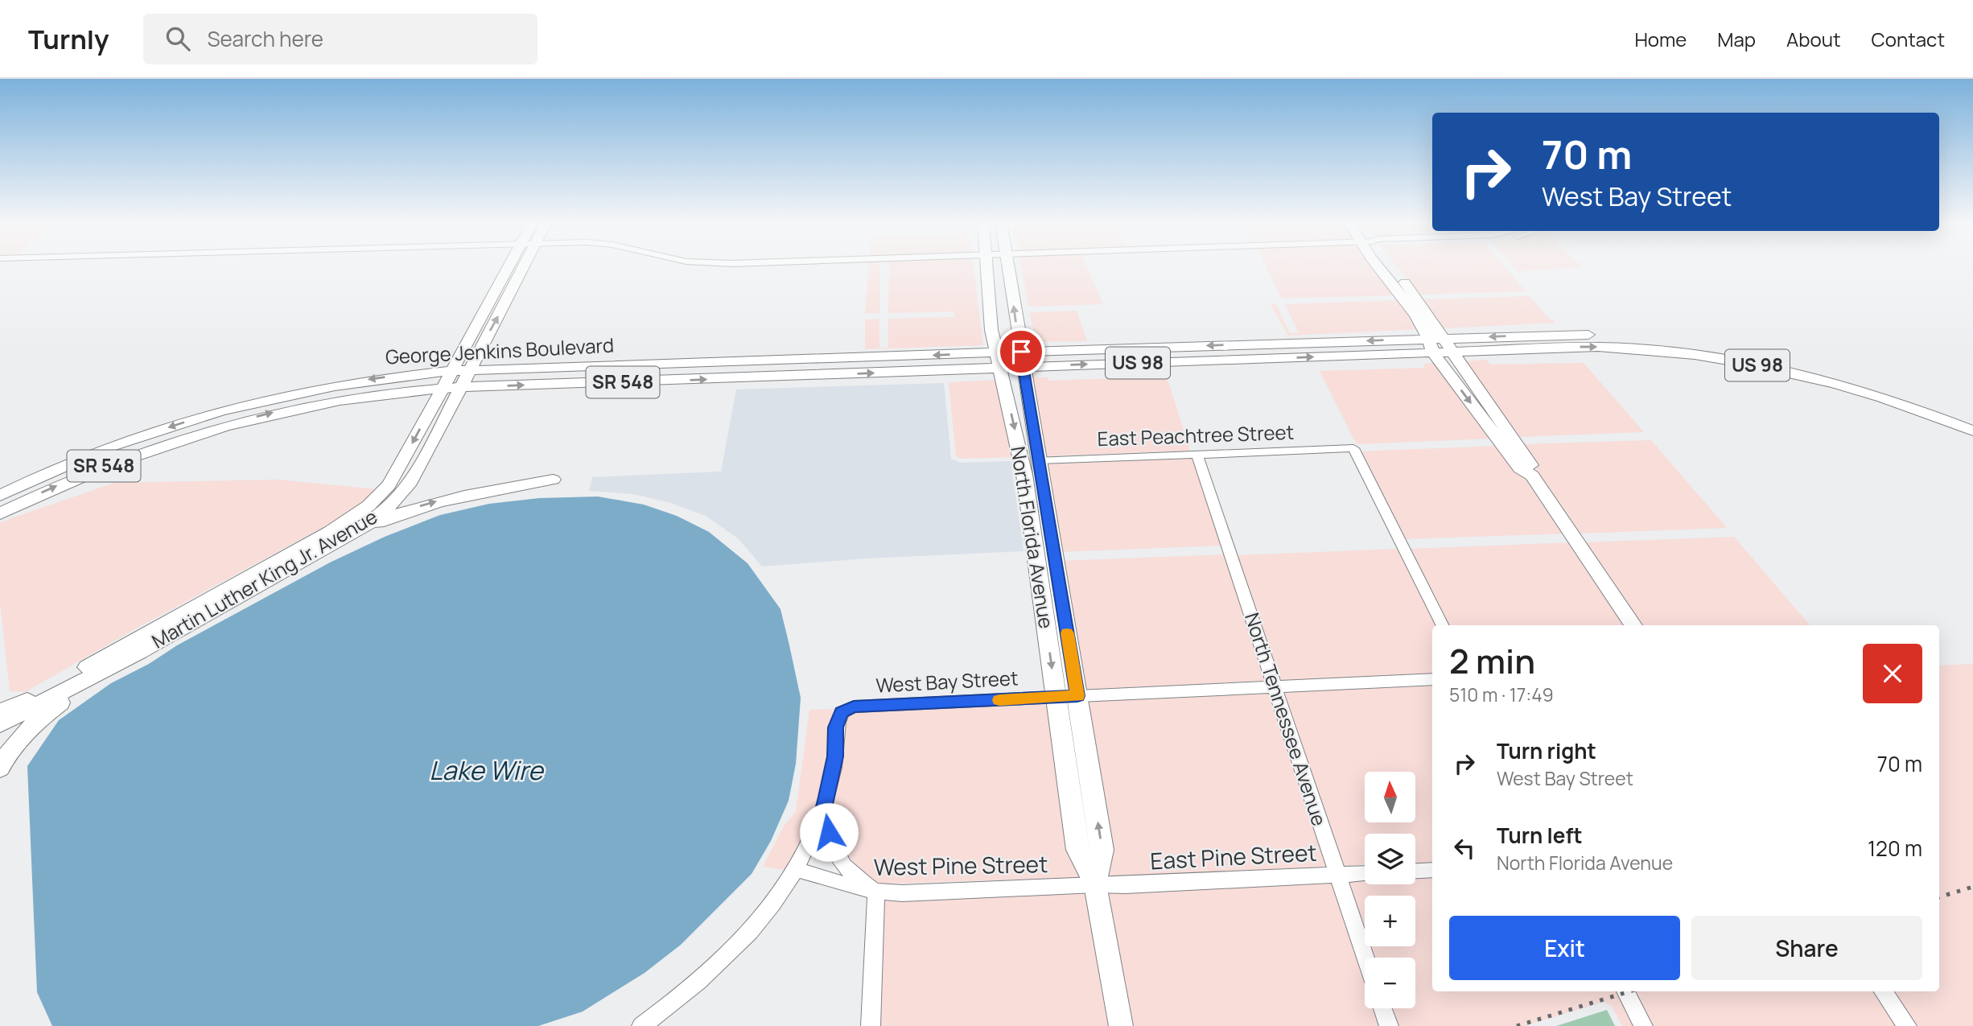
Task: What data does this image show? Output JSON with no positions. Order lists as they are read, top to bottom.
{
  "streets": {
    "main road": [
      "George Jenkins Boulevard",
      "US 98",
      "SR 548",
      "North Florida Avenue",
      "Martin Luther King Jr. Avenue"
    ],
    "street": [
      "East Peachtree Street",
      "West Bay Street",
      "North Tennessee Avenue",
      "East Pine Street",
      "West Pine Street"
    ]
  },
  "crossings": [
    ["George Jenkins Boulevard", "US 98"],
    ["George Jenkins Boulevard", "North Florida Avenue"],
    ["George Jenkins Boulevard", "Martin Luther King Jr. Avenue"],
    ["US 98", "North Florida Avenue"],
    ["East Peachtree Street", "North Florida Avenue"],
    ["East Peachtree Street", "North Tennessee Avenue"],
    ["North Florida Avenue", "West Bay Street"],
    ["North Florida Avenue", "East Pine Street"],
    ["North Florida Avenue", "West Pine Street"],
    ["West Bay Street", "North Tennessee Avenue"],
    ["North Tennessee Avenue", "East Pine Street"],
    ["East Pine Street", "West Pine Street"]
  ],
  "water": ["Lake Wire"],
  "north": "top",
  "page": {
    "header": "Turnly",
    "search": "Search here",
    "nav": [
      "Home",
      "Map",
      "About",
      "Contact"
    ],
    "turn": ["70 m", "West Bay Street"],
    "heading": ["2 min", "510 m · 17:49"],
    "list": [
      {
        "name": "Turn right",
        "note": "West Bay Street",
        "value": "70 m"
      },
      {
        "name": "Turn left",
        "note": "North Florida Avenue",
        "value": "120 m"
      }
    ],
    "map_buttons": ["+", "−"],
    "buttons": ["Exit", "Share"]
  }
}
